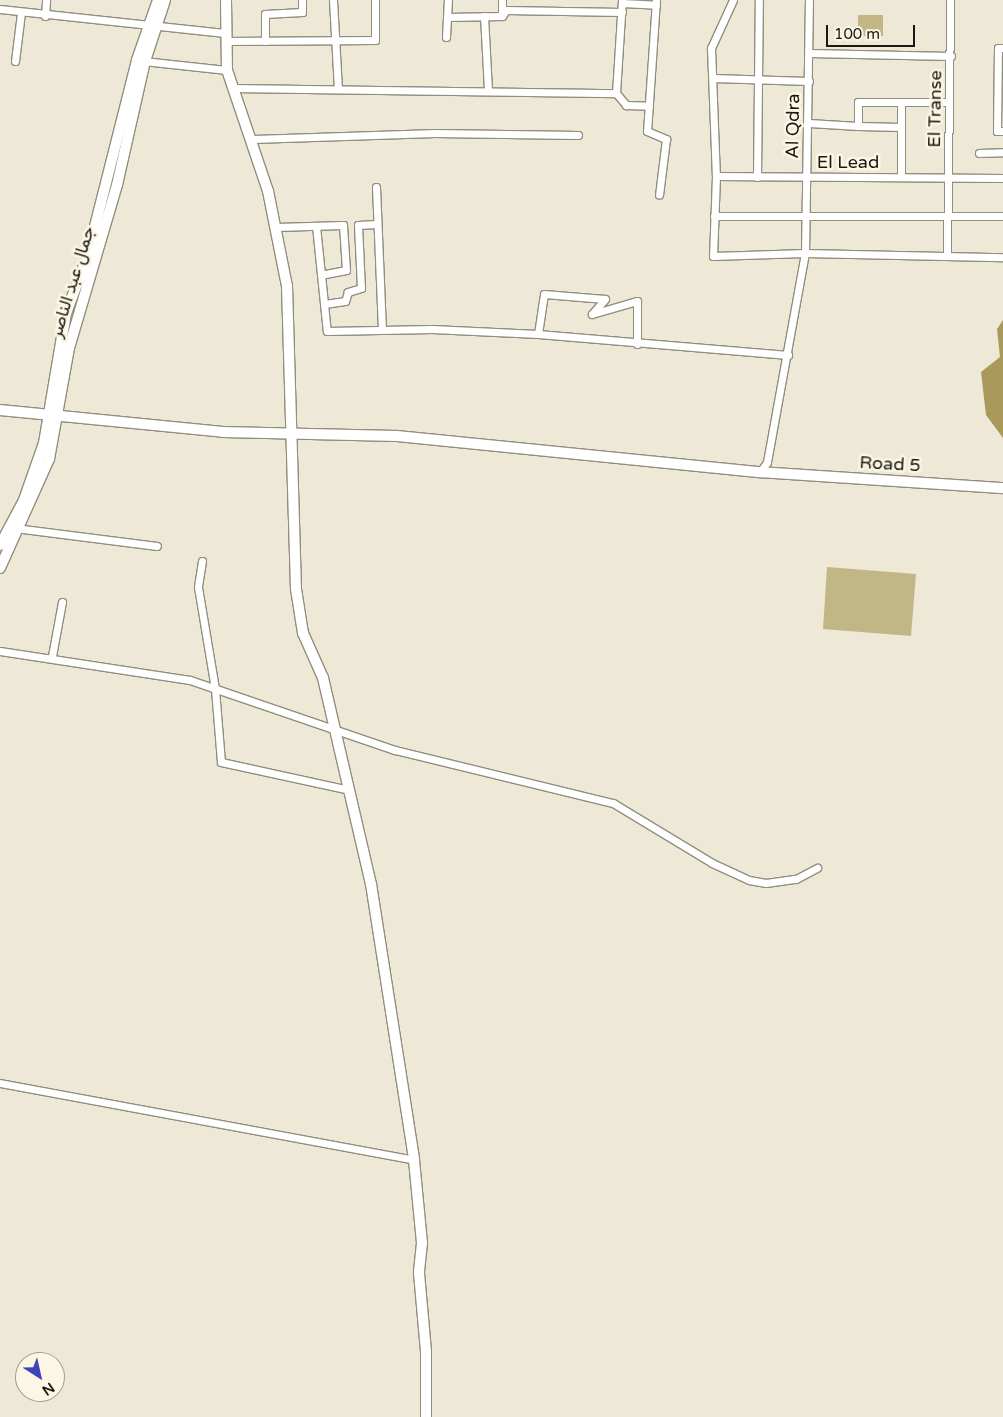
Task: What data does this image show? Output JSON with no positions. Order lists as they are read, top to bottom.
{
  "streets": {
    "main road": ["جمال عبد الناصر", "Road 5"],
    "street": ["El Transe", "Al Qdra", "El Lead"]
  },
  "crossings": [
    ["El Transe", "El Lead"],
    ["Al Qdra", "El Lead"],
    ["Al Qdra", "Road 5"],
    ["جمال عبد الناصر", "Road 5"]
  ],
  "scale_bar": "100 m",
  "north": "bottom right"
}
